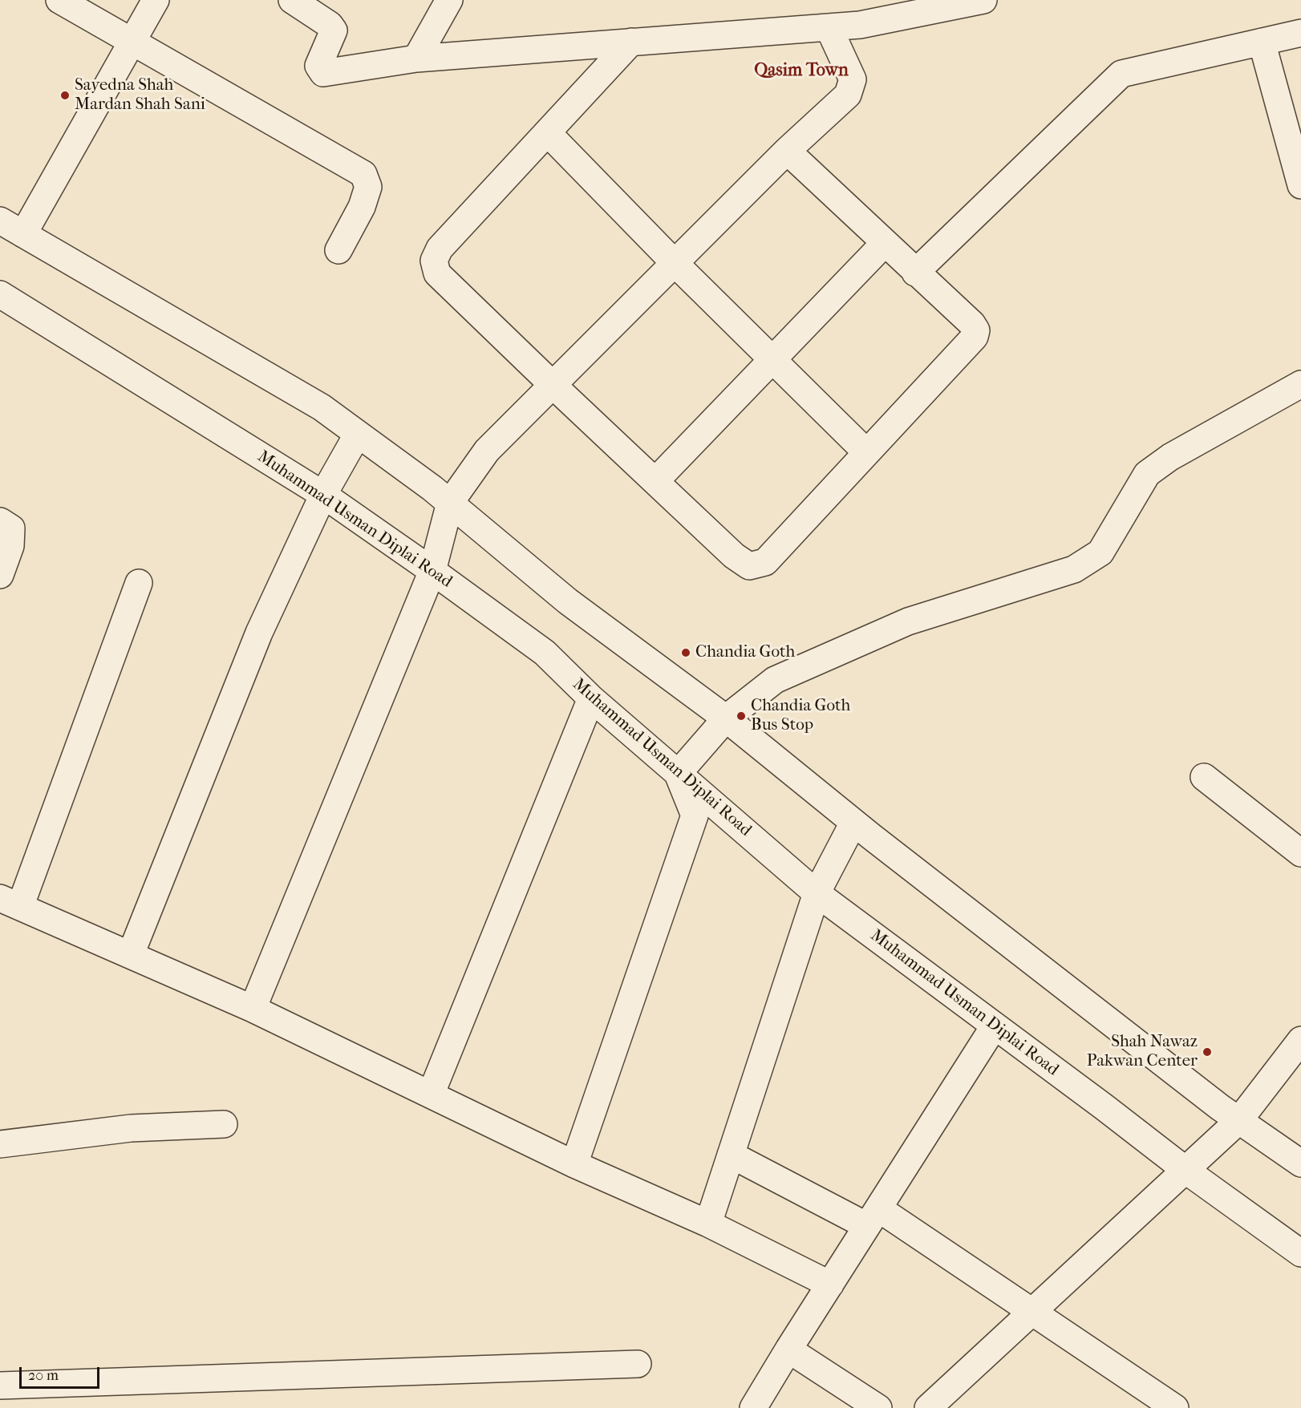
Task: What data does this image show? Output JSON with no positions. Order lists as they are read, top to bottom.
{
  "streets": {
    "street": ["Muhammad Usman Diplai Road"]
  },
  "districts": ["Qasim Town"],
  "places": [
    "Sayedna Shah Mardan Shah Sani",
    "Chandia Goth",
    "Chandia Goth Bus Stop",
    "Shah Nawaz Pakwan Center"
  ],
  "scale_bar": "20 m"
}
